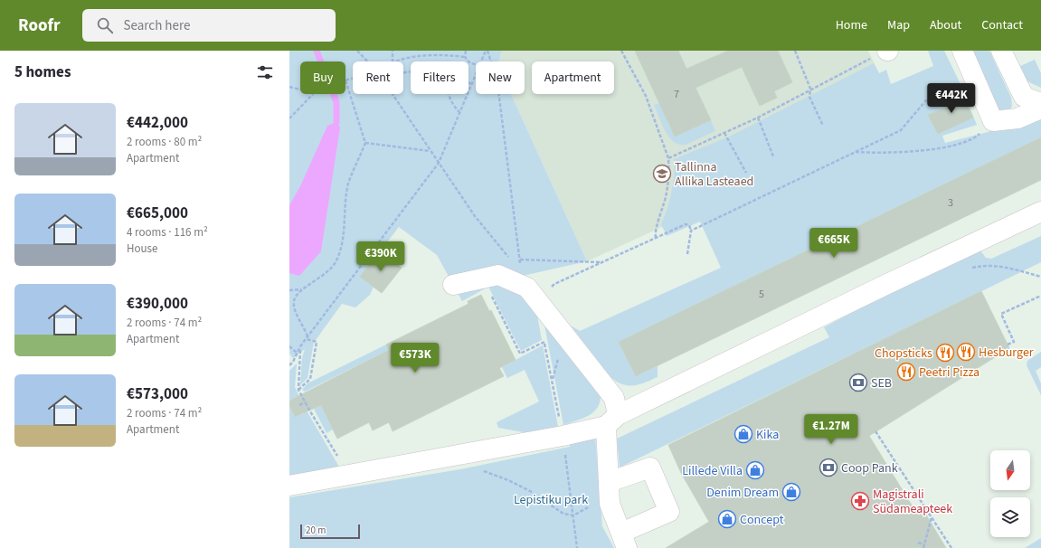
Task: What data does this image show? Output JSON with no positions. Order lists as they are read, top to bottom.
{
  "parks": ["Lepistiku park"],
  "places": {
    "school or university": ["Tallinna Allika Lasteaed"],
    "restaurant": ["Hesburger", "Chopsticks", "Peetri Pizza"],
    "bank": ["SEB", "Coop Pank"],
    "shop": [
      "Kika",
      "Lillede Villa",
      "Denim Dream",
      "Concept"
    ],
    "pharmacy": ["Magistrali Südameapteek"]
  },
  "house_numbers": ["7", "3", "5"],
  "scale_bar": "20 m",
  "north": "bottom",
  "page": {
    "header": "Roofr",
    "search": "Search here",
    "nav": [
      "Home",
      "Map",
      "About",
      "Contact"
    ],
    "heading": "5 homes",
    "chip": [
      "Buy",
      "Rent",
      "Filters",
      "New",
      "Apartment"
    ],
    "price": [
      "€442K",
      "€665K",
      "€390K",
      "€573K",
      "€1.27M"
    ],
    "list": [
      {
        "name": "€442,000",
        "note": "2 rooms · 80 m² · Apartment"
      },
      {
        "name": "€665,000",
        "note": "4 rooms · 116 m² · House"
      },
      {
        "name": "€390,000",
        "note": "2 rooms · 74 m² · Apartment"
      },
      {
        "name": "€573,000",
        "note": "2 rooms · 74 m² · Apartment"
      }
    ],
    "scale": "20 m"
  }
}
